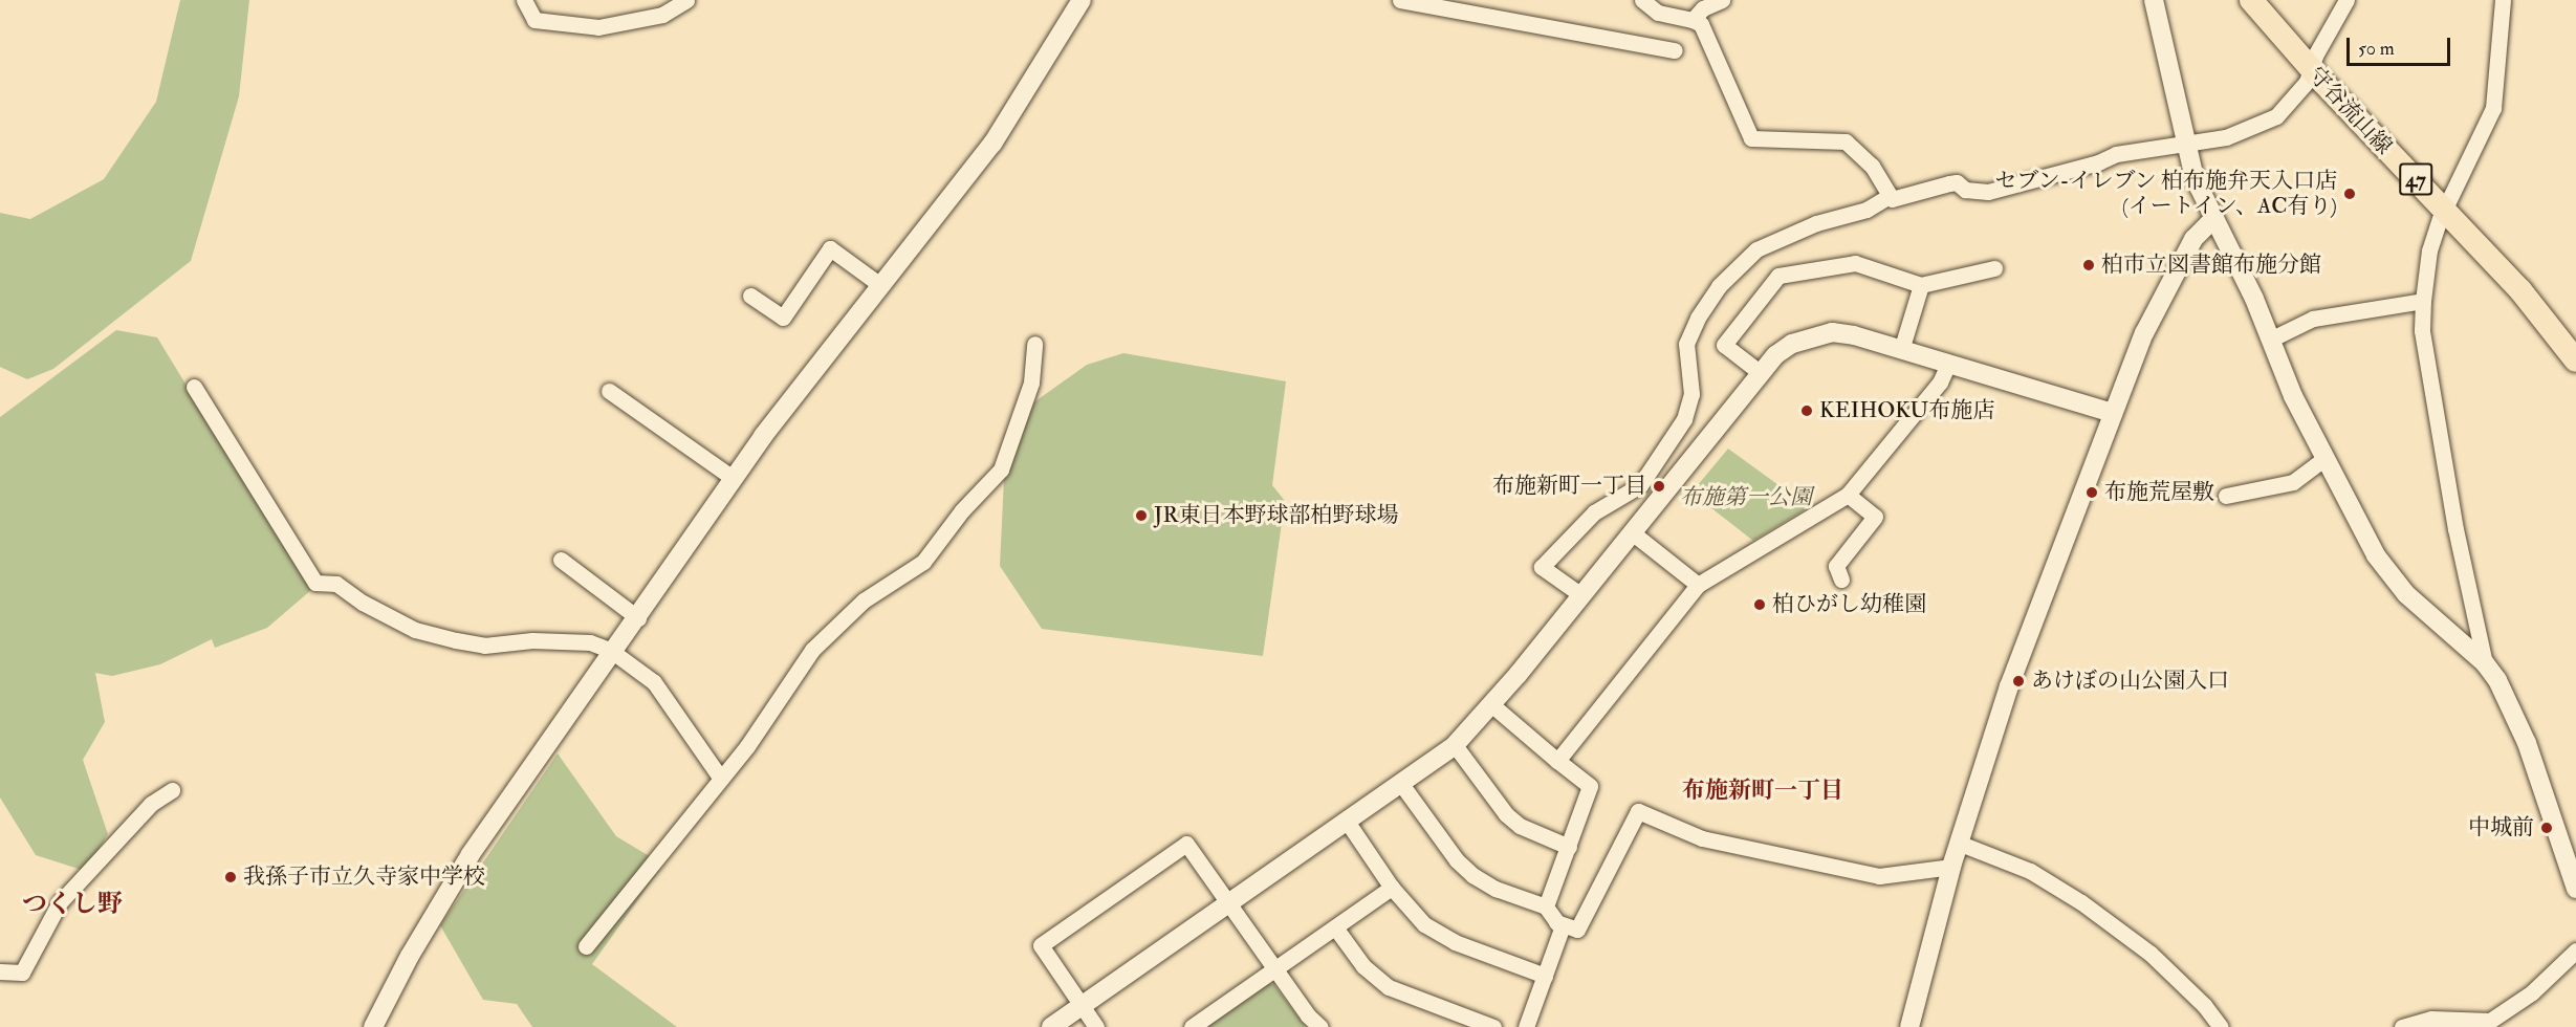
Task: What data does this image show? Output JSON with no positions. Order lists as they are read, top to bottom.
{
  "streets": {
    "main road": ["守谷流山線", "47"]
  },
  "districts": ["布施新町一丁目", "つくし野"],
  "parks": ["布施第一公園"],
  "places": [
    "セブン-イレブン 柏布施弁天入口店 (イートイン、AC有り)",
    "柏市立図書館布施分館",
    "KEIHOKU布施店",
    "布施新町一丁目",
    "布施荒屋敷",
    "JR東日本野球部柏野球場",
    "柏ひがし幼稚園",
    "あけぼの山公園入口",
    "中城前",
    "我孫子市立久寺家中学校"
  ],
  "scale_bar": "50 m"
}
